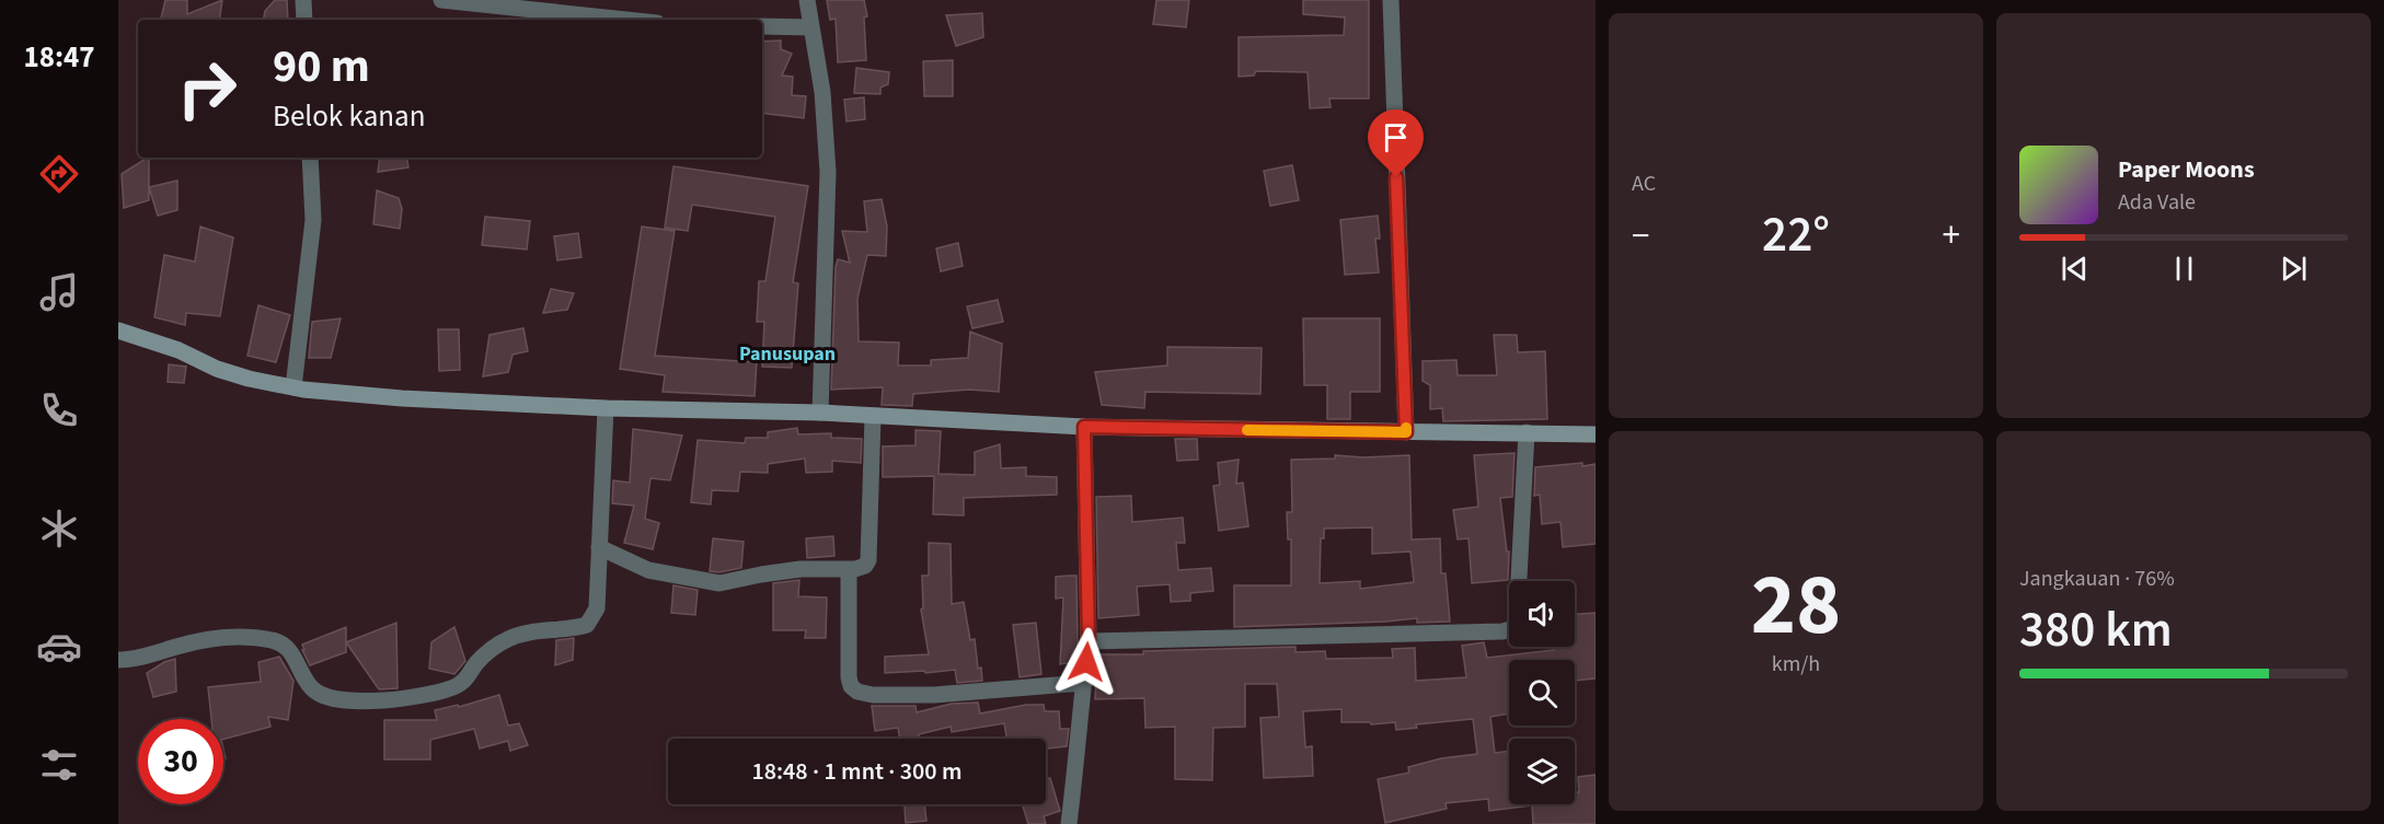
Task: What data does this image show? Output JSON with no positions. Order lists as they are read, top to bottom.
{
  "districts": ["Panusupan"],
  "page": {
    "tabs": "18:47",
    "tile": [
      "AC",
      ["28", "km/h"],
      ["Jangkauan · 76%", "380 km"]
    ],
    "turn": ["90 m", "Belok kanan"],
    "song": ["Paper Moons", "Ada Vale"],
    "heat": ["−", "22°", "+"],
    "limit": "30",
    "trip": "18:48 · 1 mnt · 300 m"
  }
}
